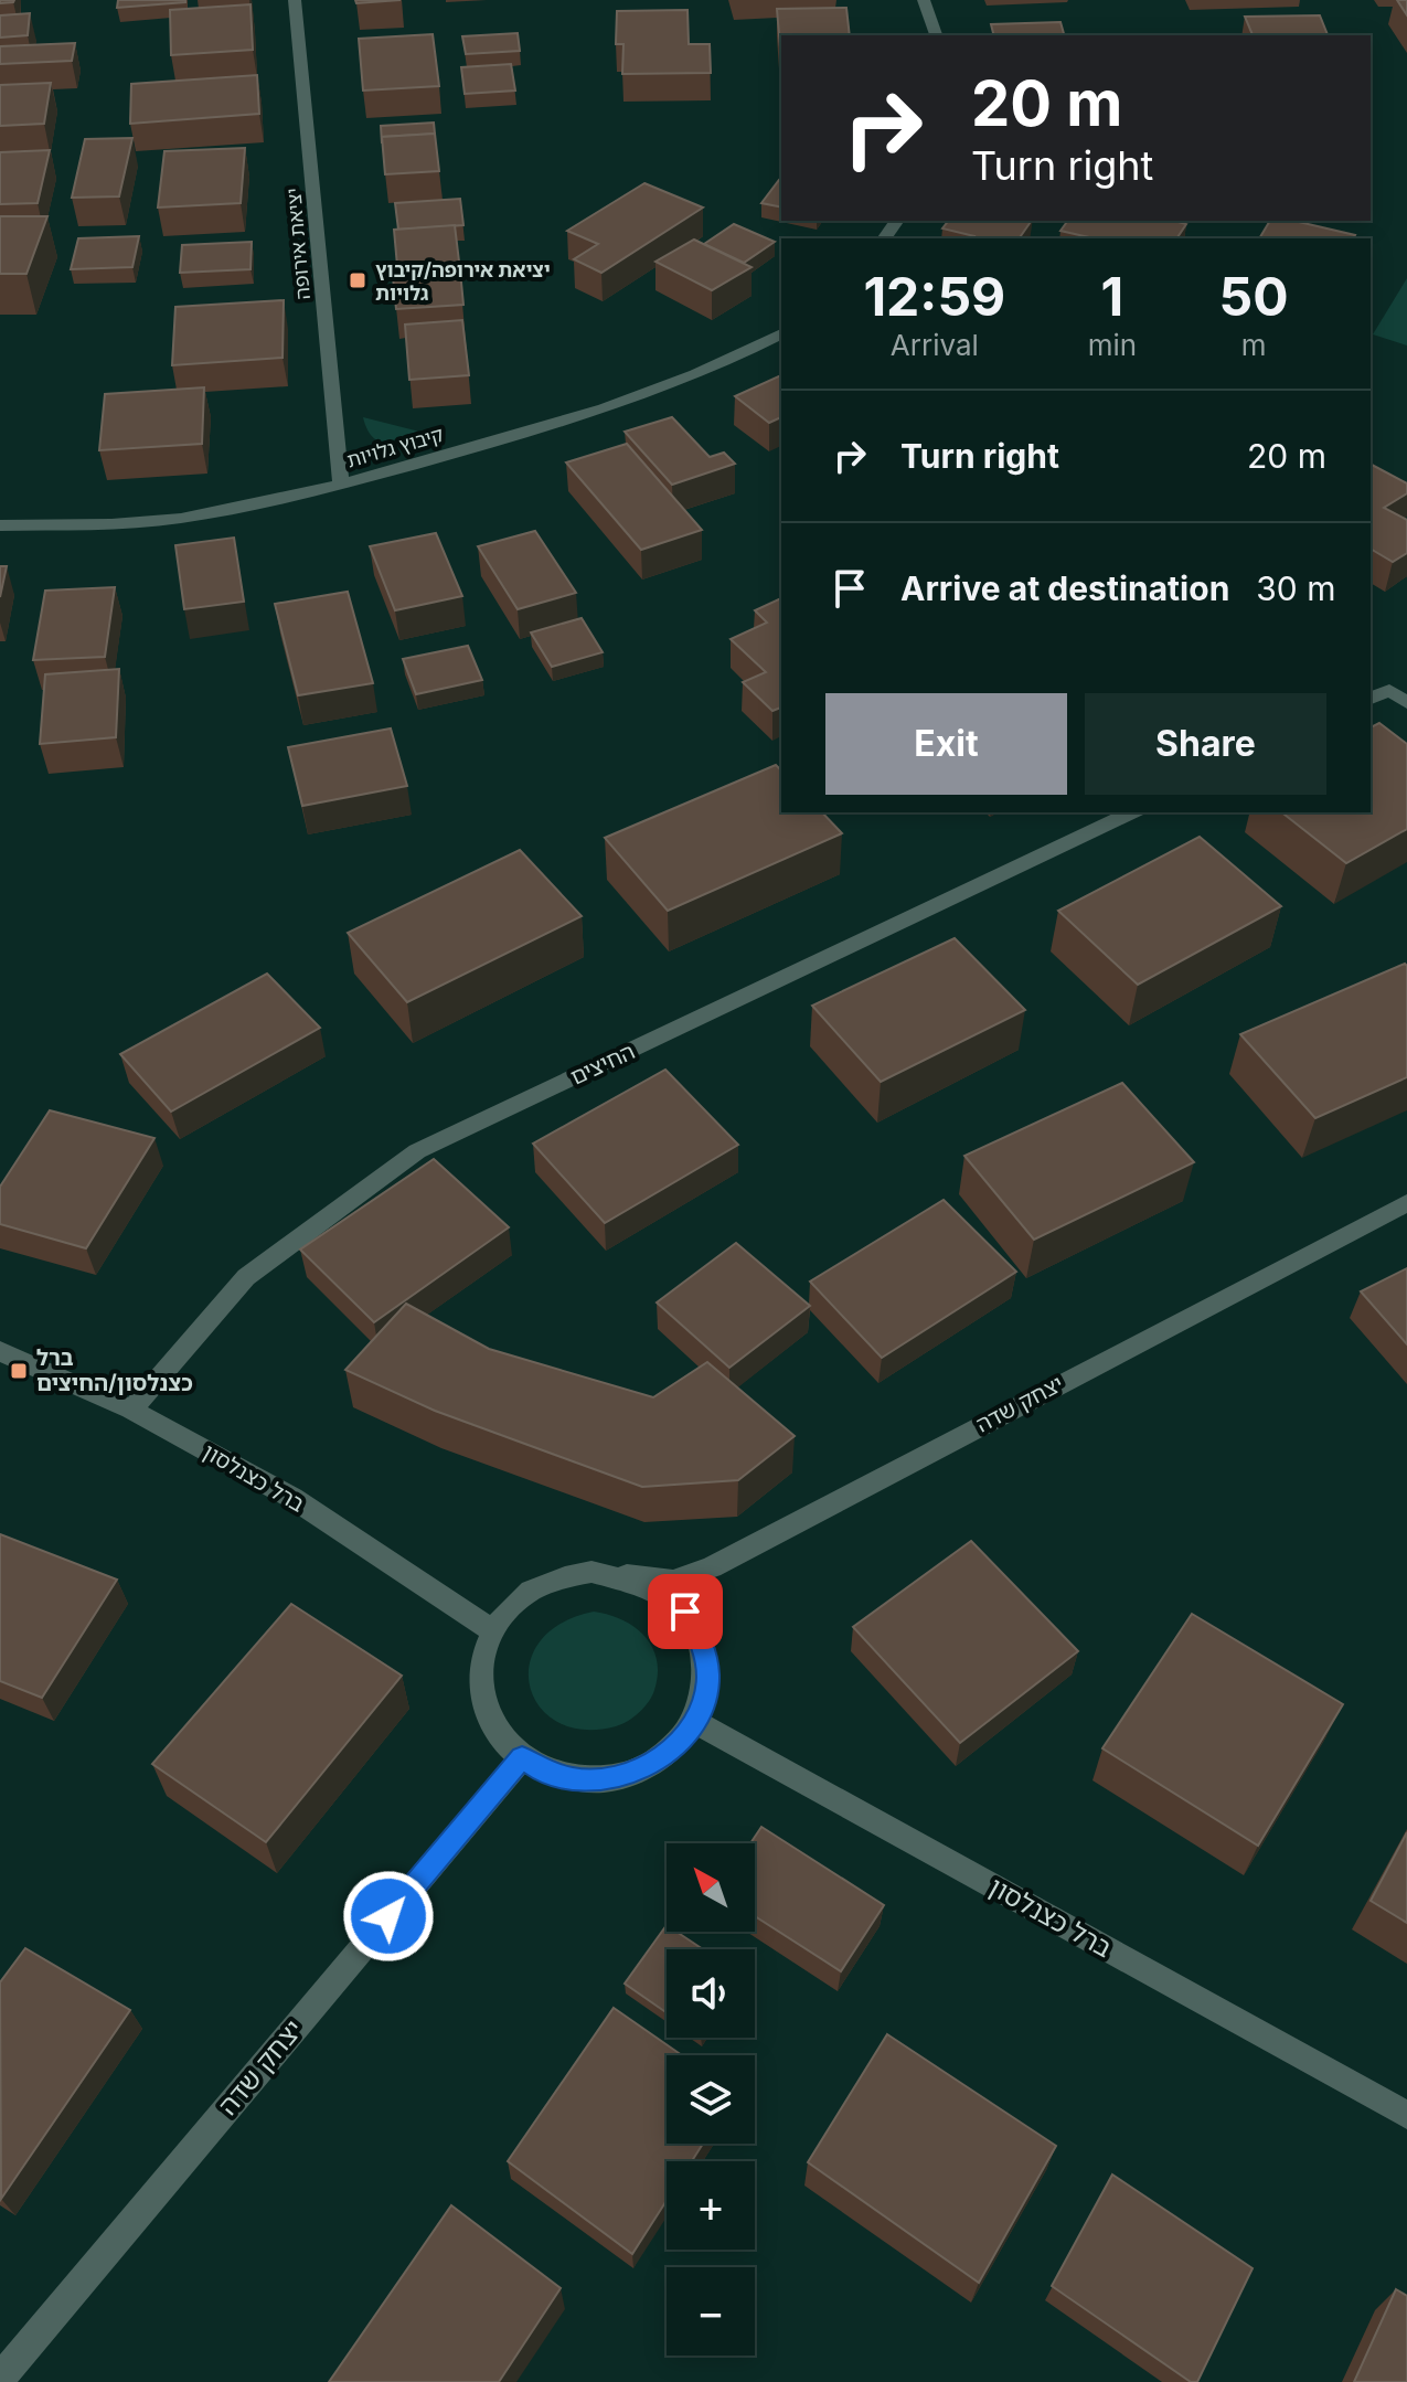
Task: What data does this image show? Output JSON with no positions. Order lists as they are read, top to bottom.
{
  "streets": {
    "street": [
      "יציאת אירופה",
      "קיבוץ גלויות",
      "החיצים",
      "יצחק שדה",
      "ברל כצנלסון"
    ]
  },
  "crossings": [
    ["יציאת אירופה", "קיבוץ גלויות"],
    ["החיצים", "ברל כצנלסון"],
    ["יצחק שדה", "ברל כצנלסון"]
  ],
  "places": {
    "transit": ["יציאת אירופה/קיבוץ גלויות", "ברל כצנלסון/החיצים"]
  },
  "north": "top left",
  "page": {
    "turn": ["20 m", "Turn right"],
    "eta": [
      "12:59",
      "Arrival",
      "1",
      "min",
      "50",
      "m"
    ],
    "list": [
      {
        "name": "Turn right",
        "value": "20 m"
      },
      {
        "name": "Arrive at destination",
        "value": "30 m"
      }
    ],
    "buttons": ["Exit", "Share"],
    "map_buttons": ["+", "−"]
  }
}
